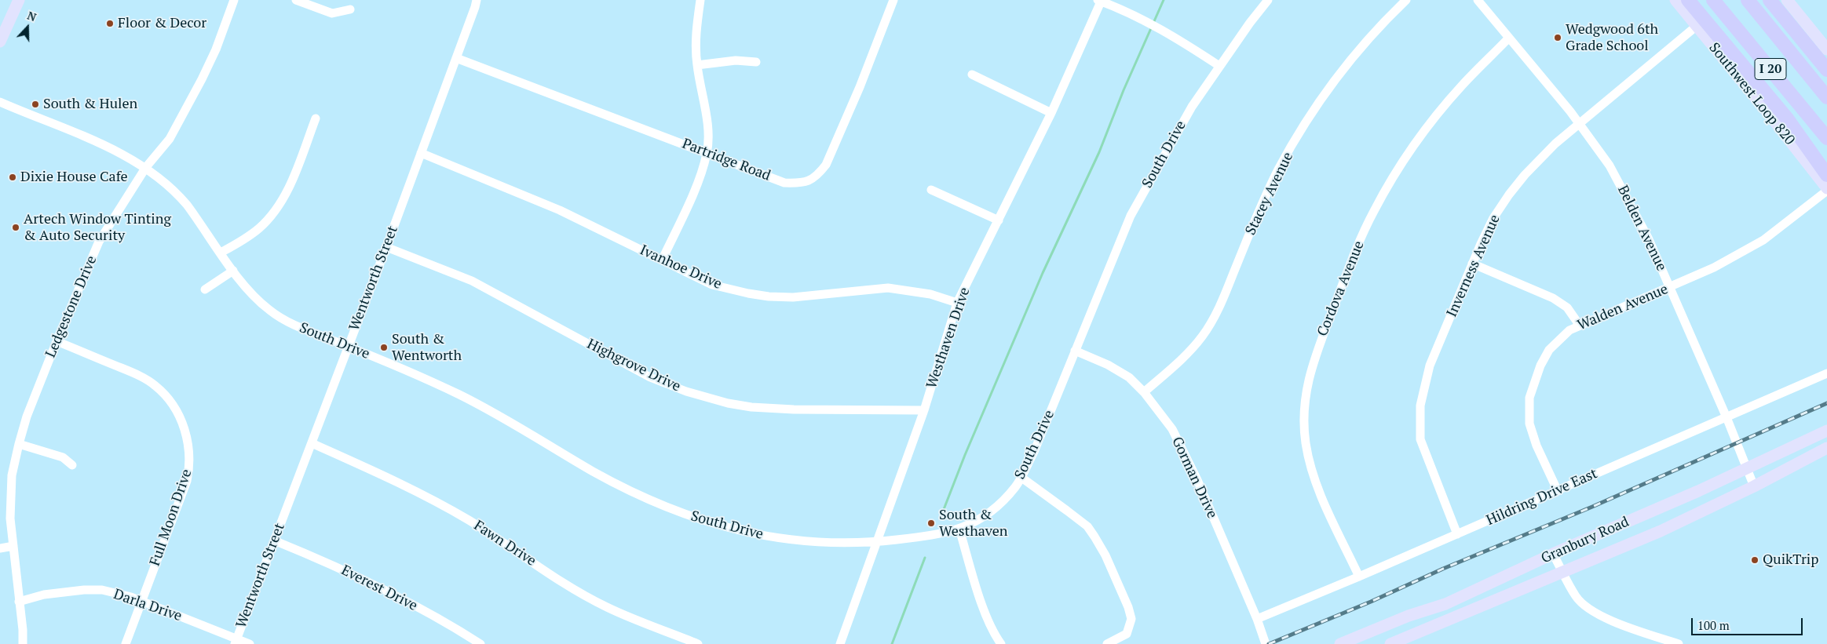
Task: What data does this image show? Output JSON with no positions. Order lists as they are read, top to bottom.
{
  "streets": {
    "highway": ["I 20"],
    "main road": ["Southwest Loop 820", "Granbury Road"],
    "street": [
      "South Drive",
      "Partridge Road",
      "Stacey Avenue",
      "Belden Avenue",
      "Inverness Avenue",
      "Ivanhoe Drive",
      "Wentworth Street",
      "Cordova Avenue",
      "Ledgestone Drive",
      "Walden Avenue",
      "Westhaven Drive",
      "Highgrove Drive",
      "Gorman Drive",
      "Hildring Drive East",
      "Full Moon Drive",
      "Fawn Drive",
      "Everest Drive",
      "Darla Drive"
    ]
  },
  "crossings": [
    ["Southwest Loop 820", "Inverness Avenue"],
    ["Southwest Loop 820", "Walden Avenue"],
    ["South Drive", "Wentworth Street"],
    ["South Drive", "Ledgestone Drive"],
    ["South Drive", "Westhaven Drive"],
    ["South Drive", "Gorman Drive"],
    ["Partridge Road", "Wentworth Street"],
    ["Stacey Avenue", "Gorman Drive"],
    ["Belden Avenue", "Inverness Avenue"],
    ["Belden Avenue", "Cordova Avenue"],
    ["Belden Avenue", "Walden Avenue"],
    ["Belden Avenue", "Hildring Drive East"],
    ["Belden Avenue", "Granbury Road"],
    ["Inverness Avenue", "Hildring Drive East"],
    ["Ivanhoe Drive", "Wentworth Street"],
    ["Ivanhoe Drive", "Westhaven Drive"],
    ["Wentworth Street", "Highgrove Drive"],
    ["Wentworth Street", "Fawn Drive"],
    ["Wentworth Street", "Everest Drive"],
    ["Wentworth Street", "Darla Drive"],
    ["Cordova Avenue", "Hildring Drive East"],
    ["Ledgestone Drive", "Full Moon Drive"],
    ["Ledgestone Drive", "Darla Drive"],
    ["Walden Avenue", "Hildring Drive East"],
    ["Westhaven Drive", "Highgrove Drive"],
    ["Gorman Drive", "Hildring Drive East"],
    ["Full Moon Drive", "Darla Drive"]
  ],
  "places": [
    "Floor & Decor",
    "Wedgwood 6th Grade School",
    "South & Hulen",
    "Dixie House Cafe",
    "Artech Window Tinting & Auto Security",
    "South & Wentworth",
    "South & Westhaven",
    "QuikTrip"
  ],
  "scale_bar": "100 m",
  "north": "top"
}
